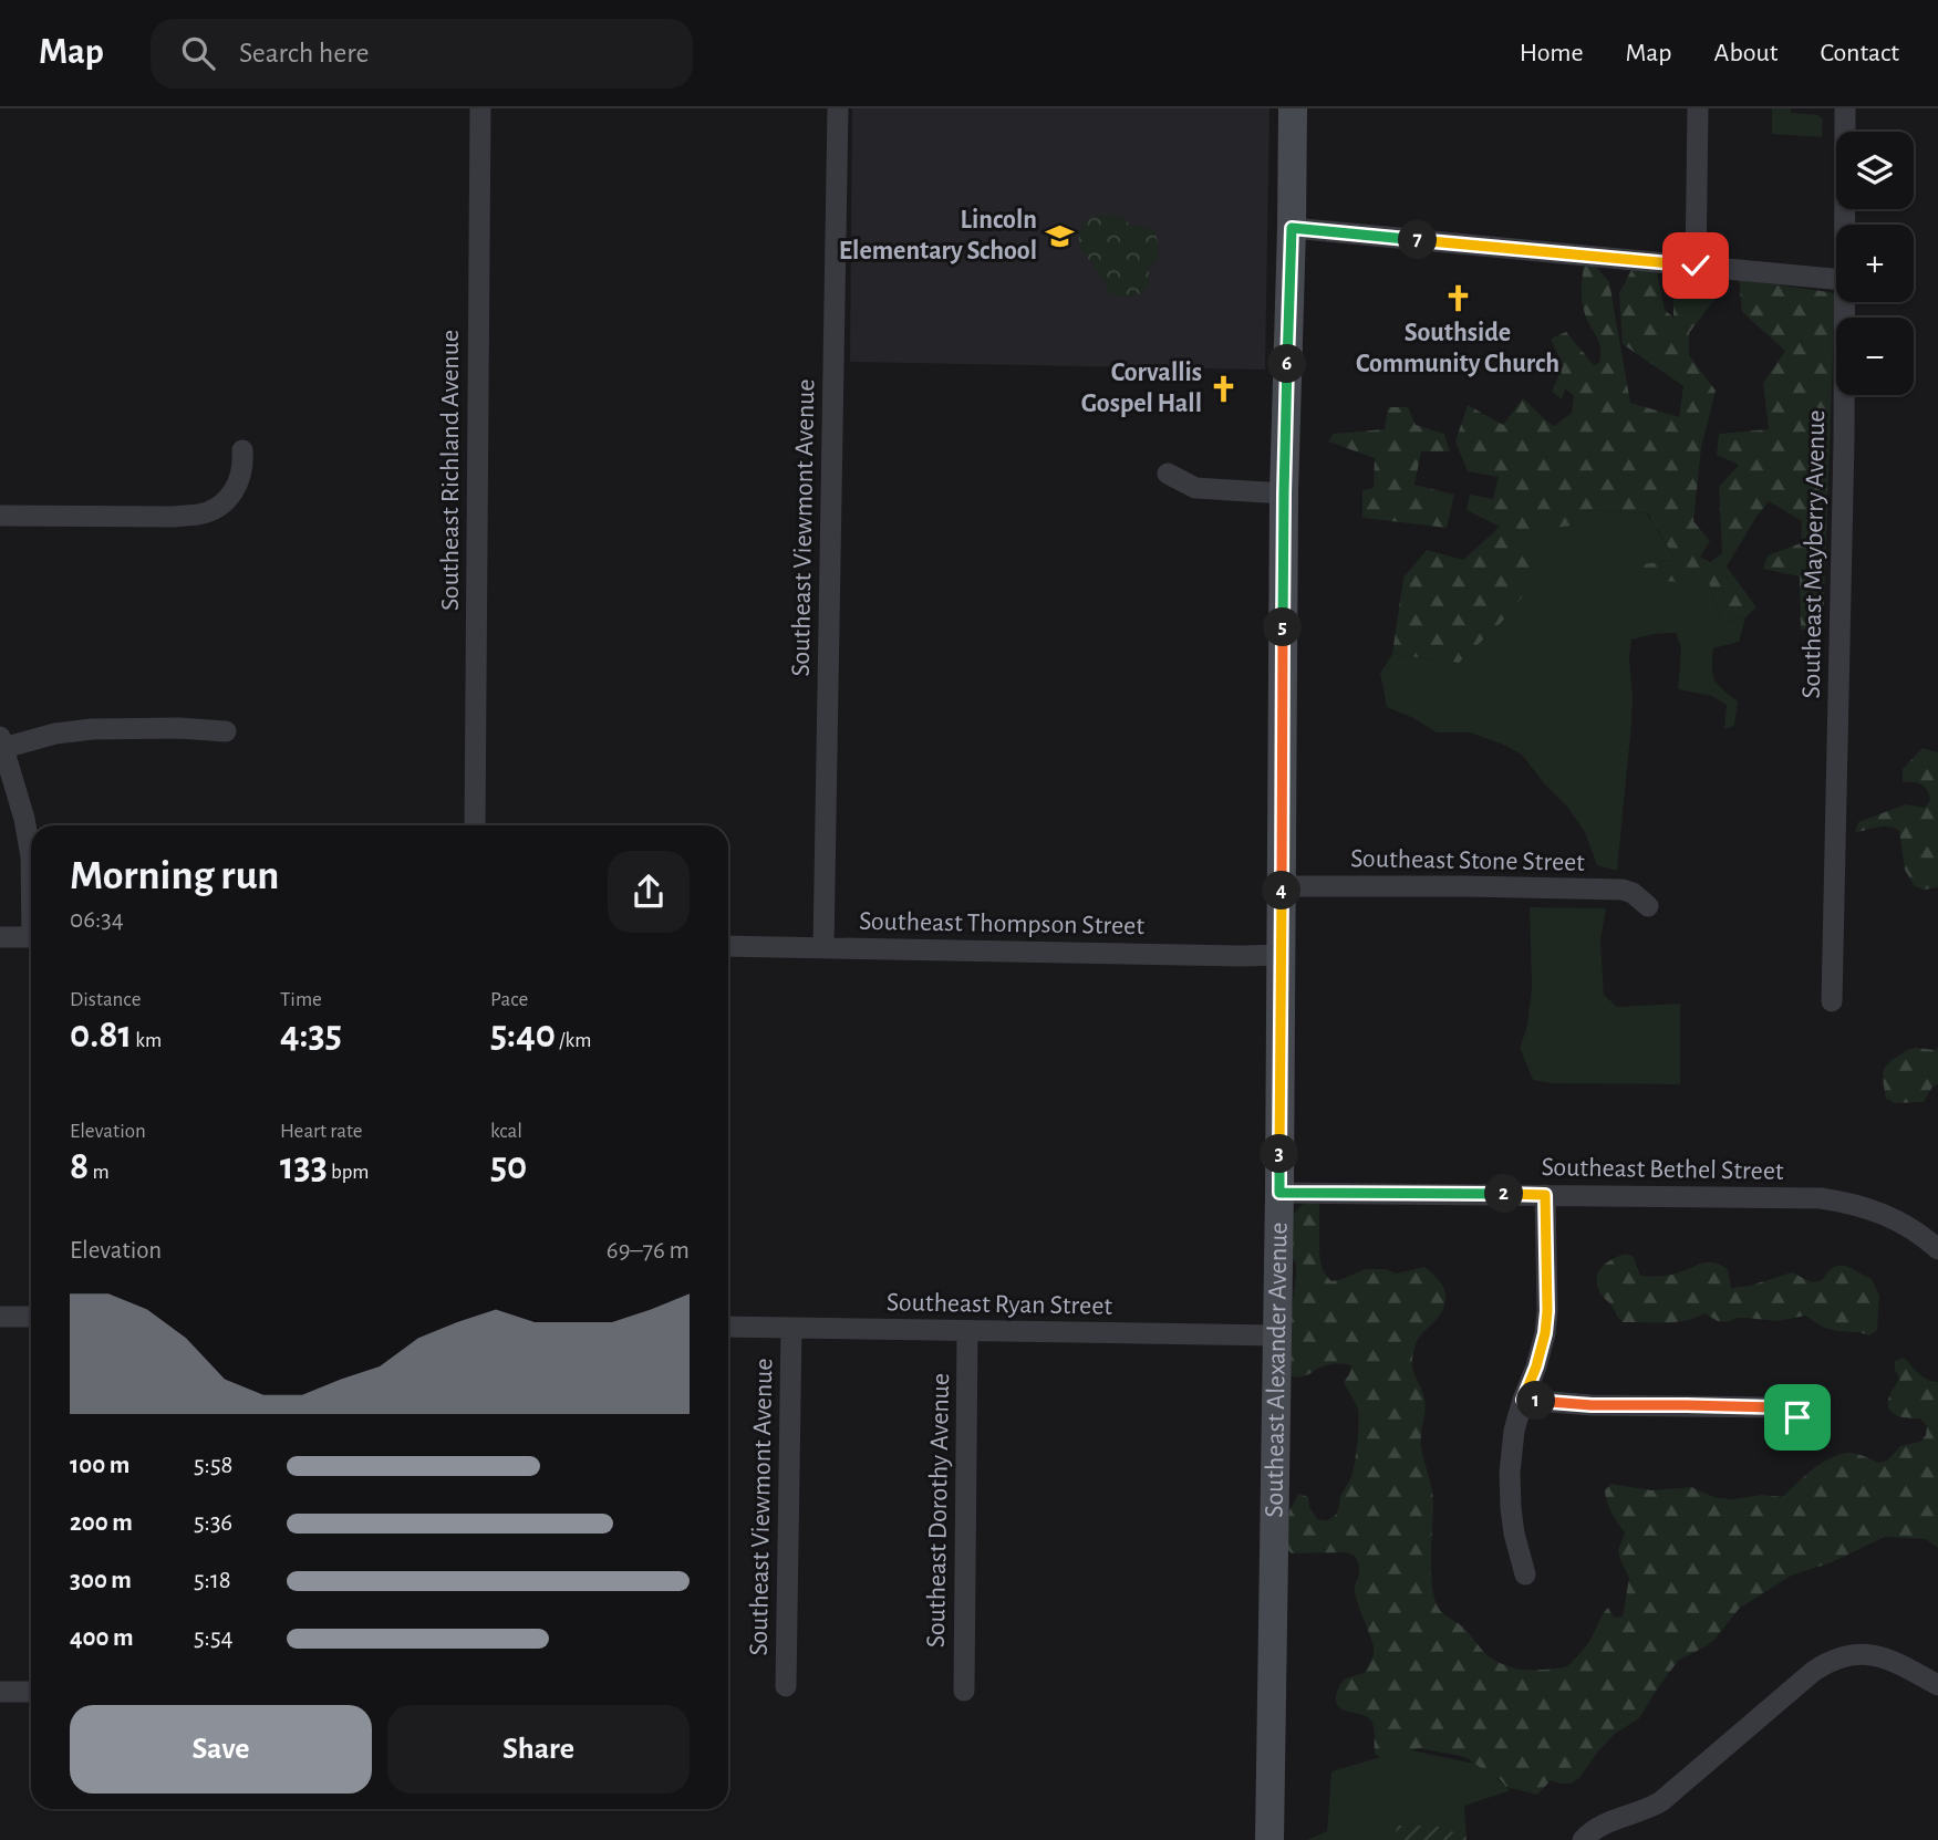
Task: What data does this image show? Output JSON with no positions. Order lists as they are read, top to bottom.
{
  "streets": {
    "street": [
      "Southeast Richland Avenue",
      "Southeast Viewmont Avenue",
      "Southeast Mayberry Avenue",
      "Southeast Stone Street",
      "Southeast Thompson Street",
      "Southeast Bethel Street",
      "Southeast Ryan Street",
      "Southeast Alexander Avenue",
      "Southeast Dorothy Avenue"
    ]
  },
  "crossings": [
    ["Southeast Viewmont Avenue", "Southeast Thompson Street"],
    ["Southeast Viewmont Avenue", "Southeast Ryan Street"],
    ["Southeast Stone Street", "Southeast Alexander Avenue"],
    ["Southeast Thompson Street", "Southeast Alexander Avenue"],
    ["Southeast Bethel Street", "Southeast Alexander Avenue"],
    ["Southeast Ryan Street", "Southeast Alexander Avenue"],
    ["Southeast Ryan Street", "Southeast Dorothy Avenue"]
  ],
  "places": {
    "school or university": ["Lincoln Elementary School"],
    "church": ["Southside Community Church", "Corvallis Gospel Hall"]
  },
  "page": {
    "header": "Map",
    "search": "Search here",
    "nav": [
      "Home",
      "Map",
      "About",
      "Contact"
    ],
    "map_buttons": ["+", "−"],
    "pins": [
      "7",
      "6",
      "5",
      "4",
      "3",
      "2",
      "1"
    ],
    "heading": ["Morning run", "06:34"],
    "stats": [
      ["Distance", "0.81 km"],
      ["Time", "4:35"],
      ["Pace", "5:40 /km"],
      ["Elevation", "8 m"],
      ["Heart rate", "133 bpm"],
      ["kcal", "50"]
    ],
    "chart": ["Elevation", "69–76 m"],
    "list": [
      {
        "name": "100 m",
        "note": "5:58"
      },
      {
        "name": "200 m",
        "note": "5:36"
      },
      {
        "name": "300 m",
        "note": "5:18"
      },
      {
        "name": "400 m",
        "note": "5:54"
      }
    ],
    "buttons": ["Save", "Share"]
  }
}
